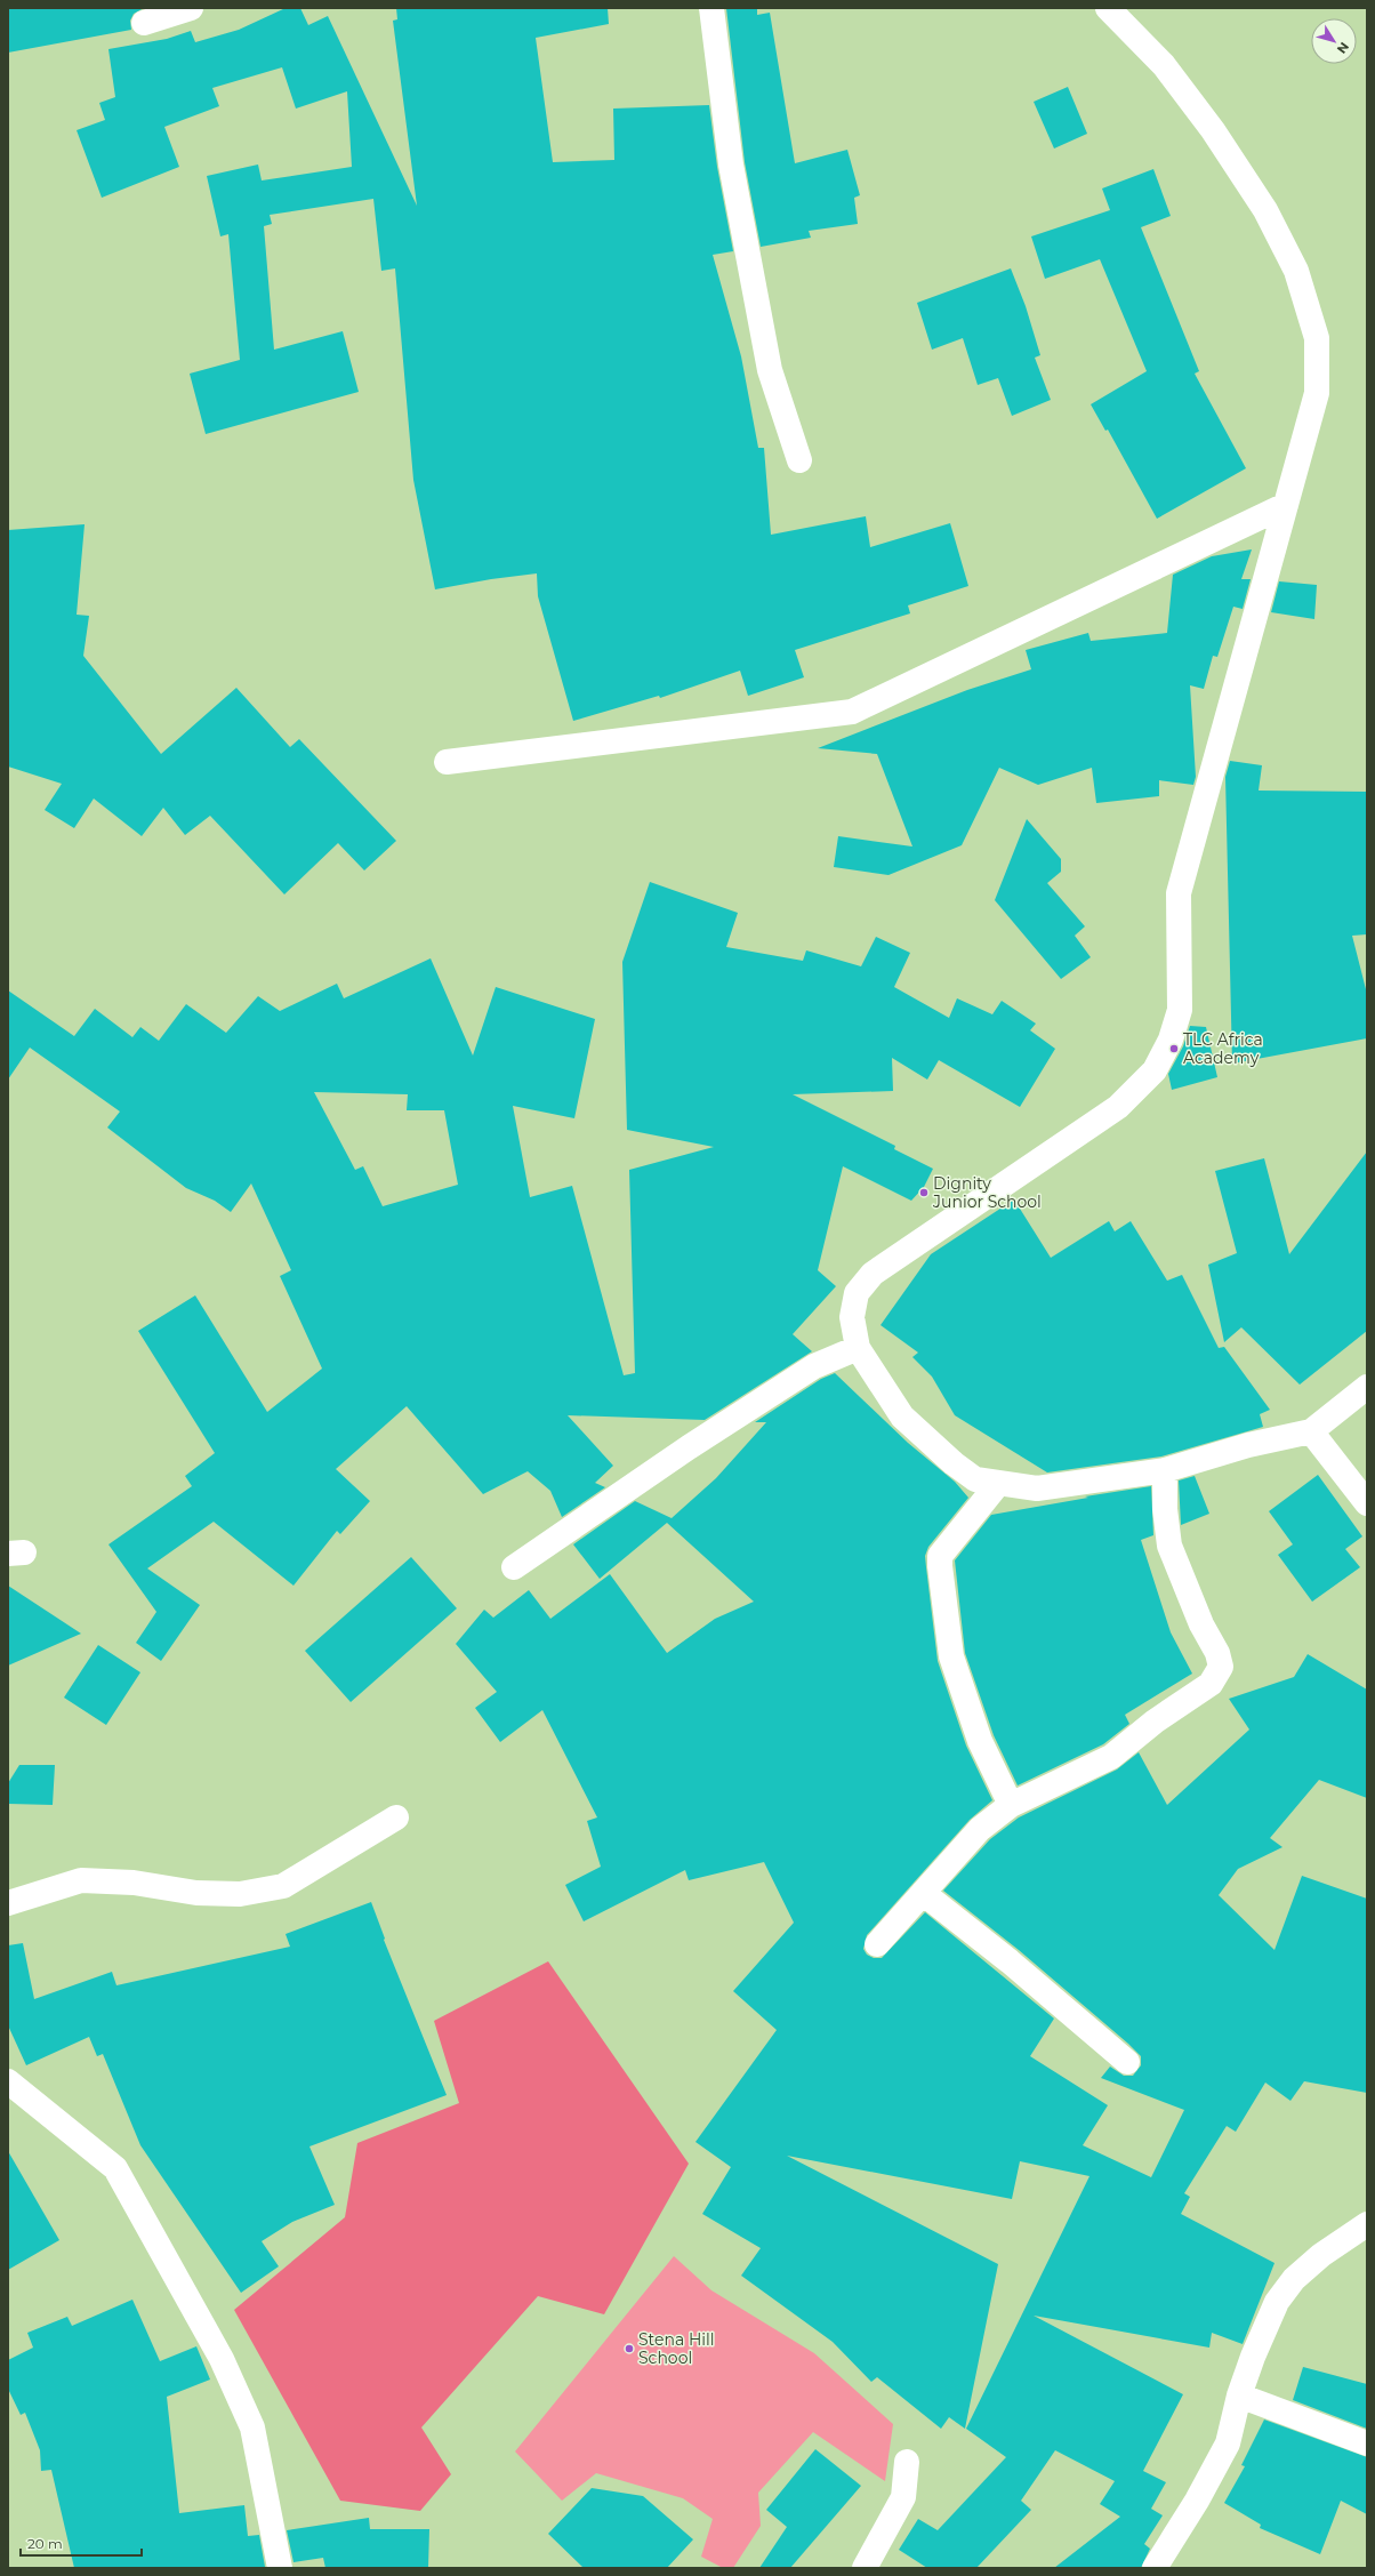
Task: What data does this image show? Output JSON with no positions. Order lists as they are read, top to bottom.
{
  "places": ["TLC Africa Academy", "Dignity Junior School", "Stena Hill School"],
  "scale_bar": "20 m",
  "north": "bottom right"
}
